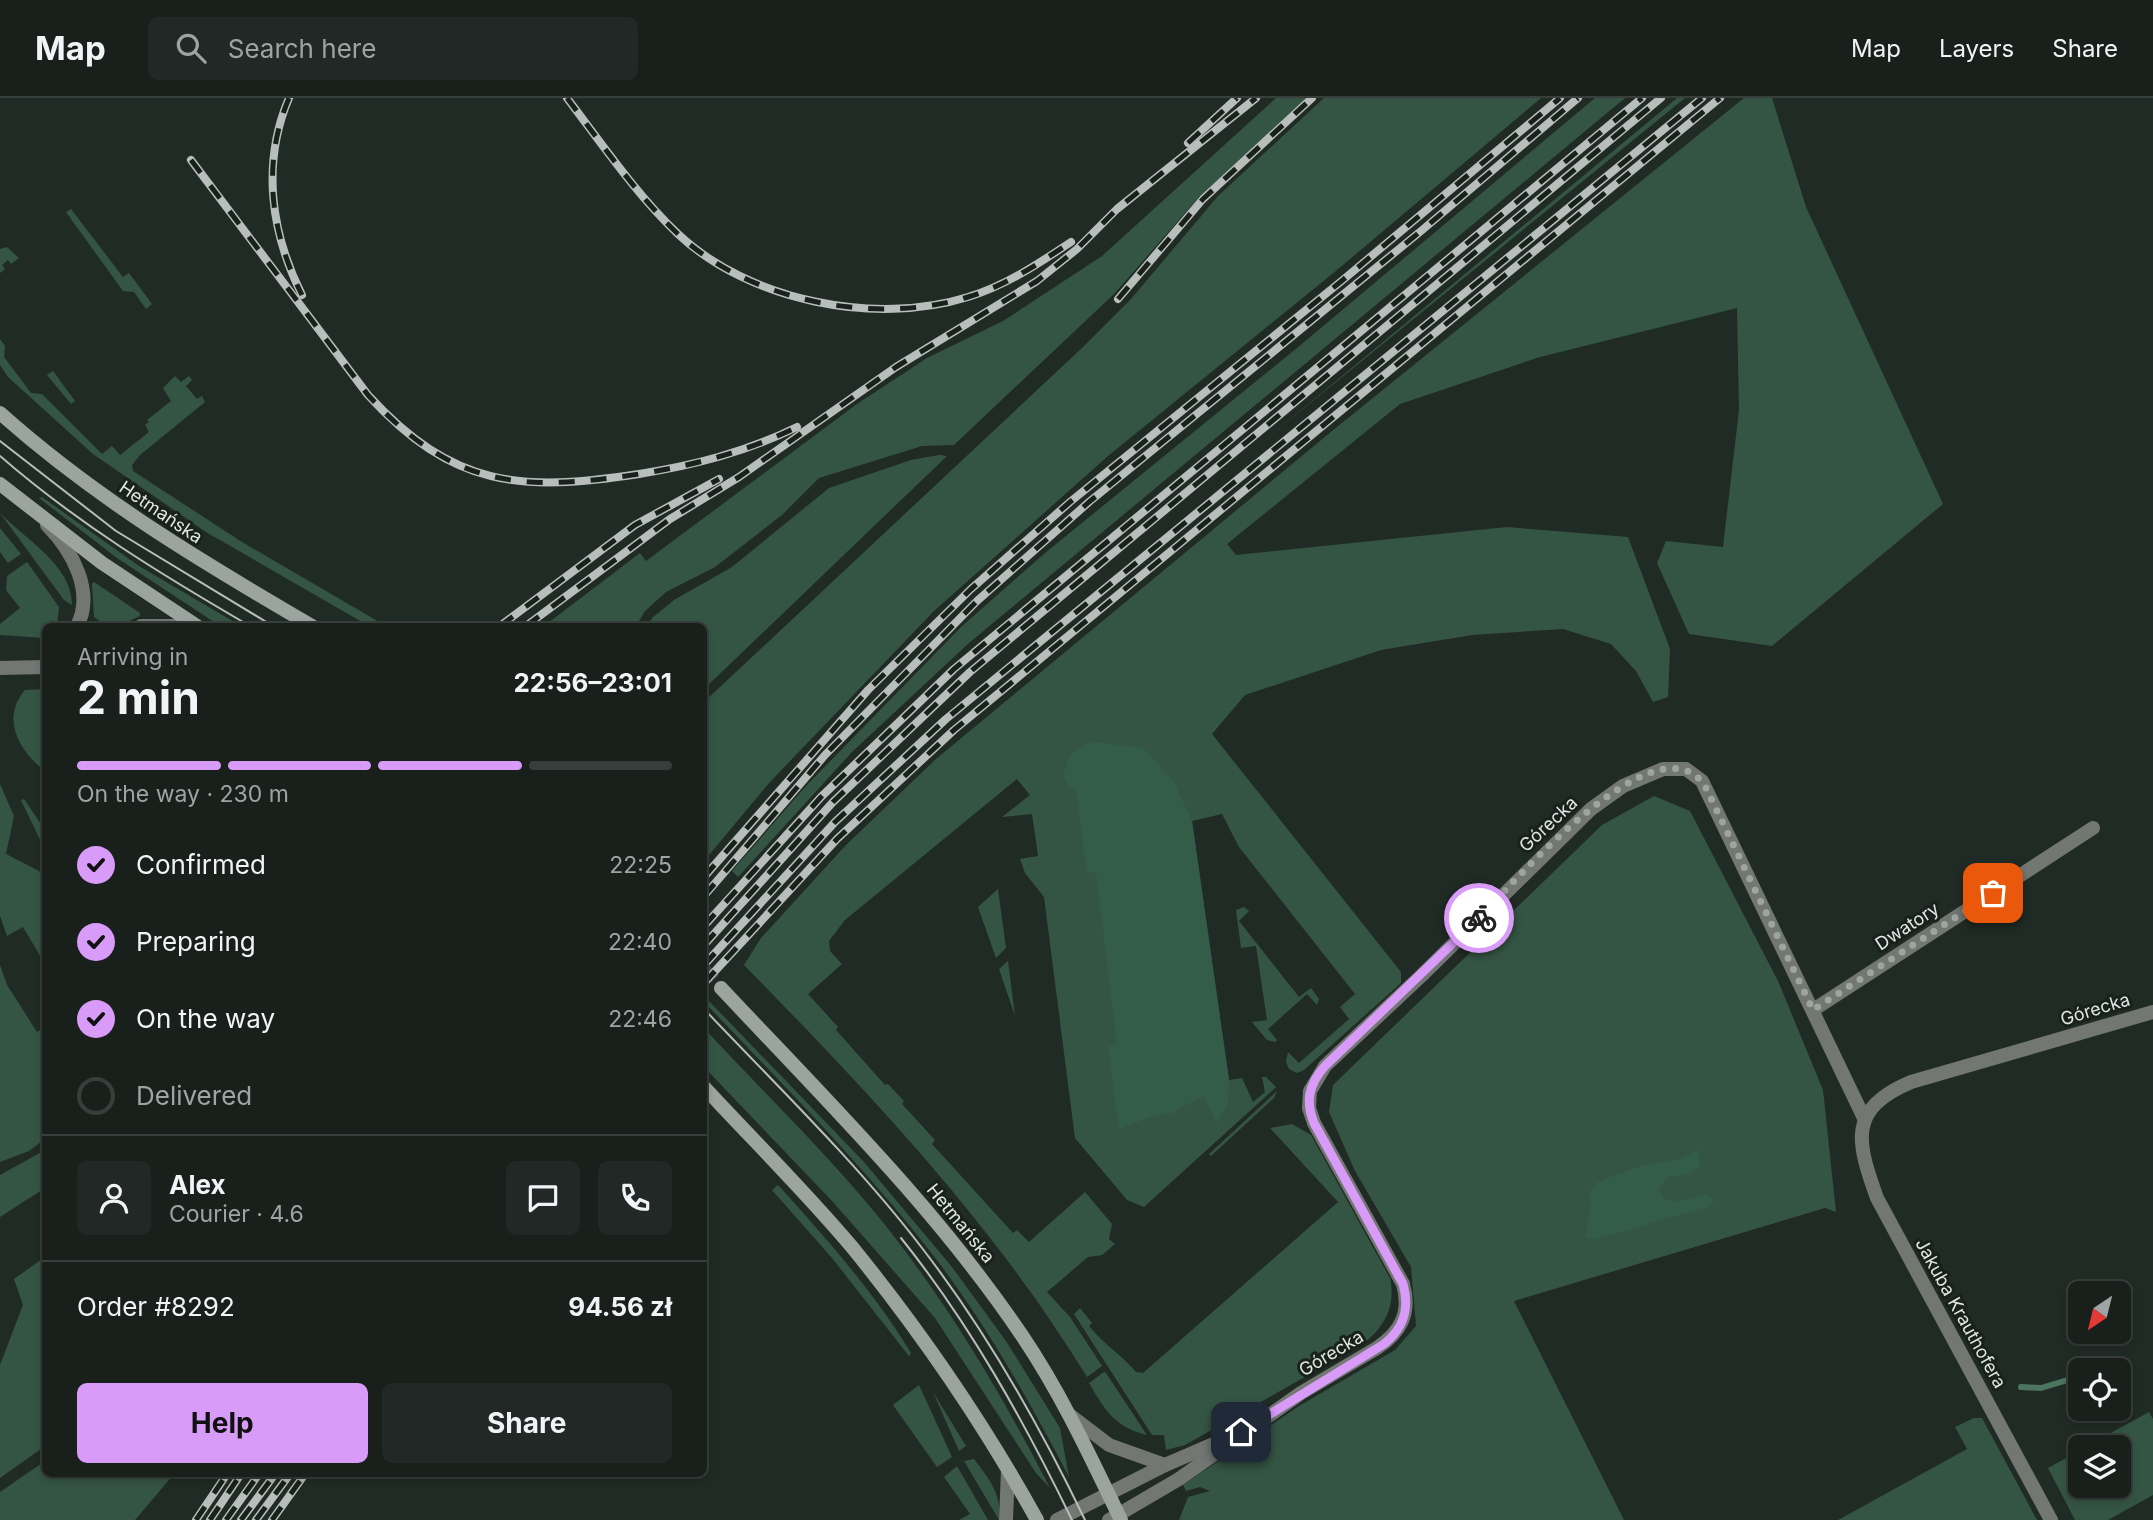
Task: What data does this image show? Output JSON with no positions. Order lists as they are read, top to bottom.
{
  "streets": {
    "main road": ["Hetmańska"],
    "street": ["Górecka", "Dwatory", "Jakuba Krauthofera"]
  },
  "crossings": [
    ["Hetmańska", "Górecka"],
    ["Górecka", "Dwatory"],
    ["Górecka", "Jakuba Krauthofera"]
  ],
  "north": "bottom left",
  "page": {
    "header": "Map",
    "search": "Search here",
    "nav": ["Map", "Layers", "Share"],
    "heading": ["2 min", "Arriving in", "22:56–23:01"],
    "panel": [
      "Alex",
      "Courier · 4.6",
      "Order #8292",
      "94.56 zł"
    ],
    "bar": "On the way · 230 m",
    "list": [
      ["Confirmed", "22:25"],
      ["Preparing", "22:40"],
      ["On the way", "22:46"],
      "Delivered"
    ],
    "buttons": ["Help", "Share"]
  }
}
